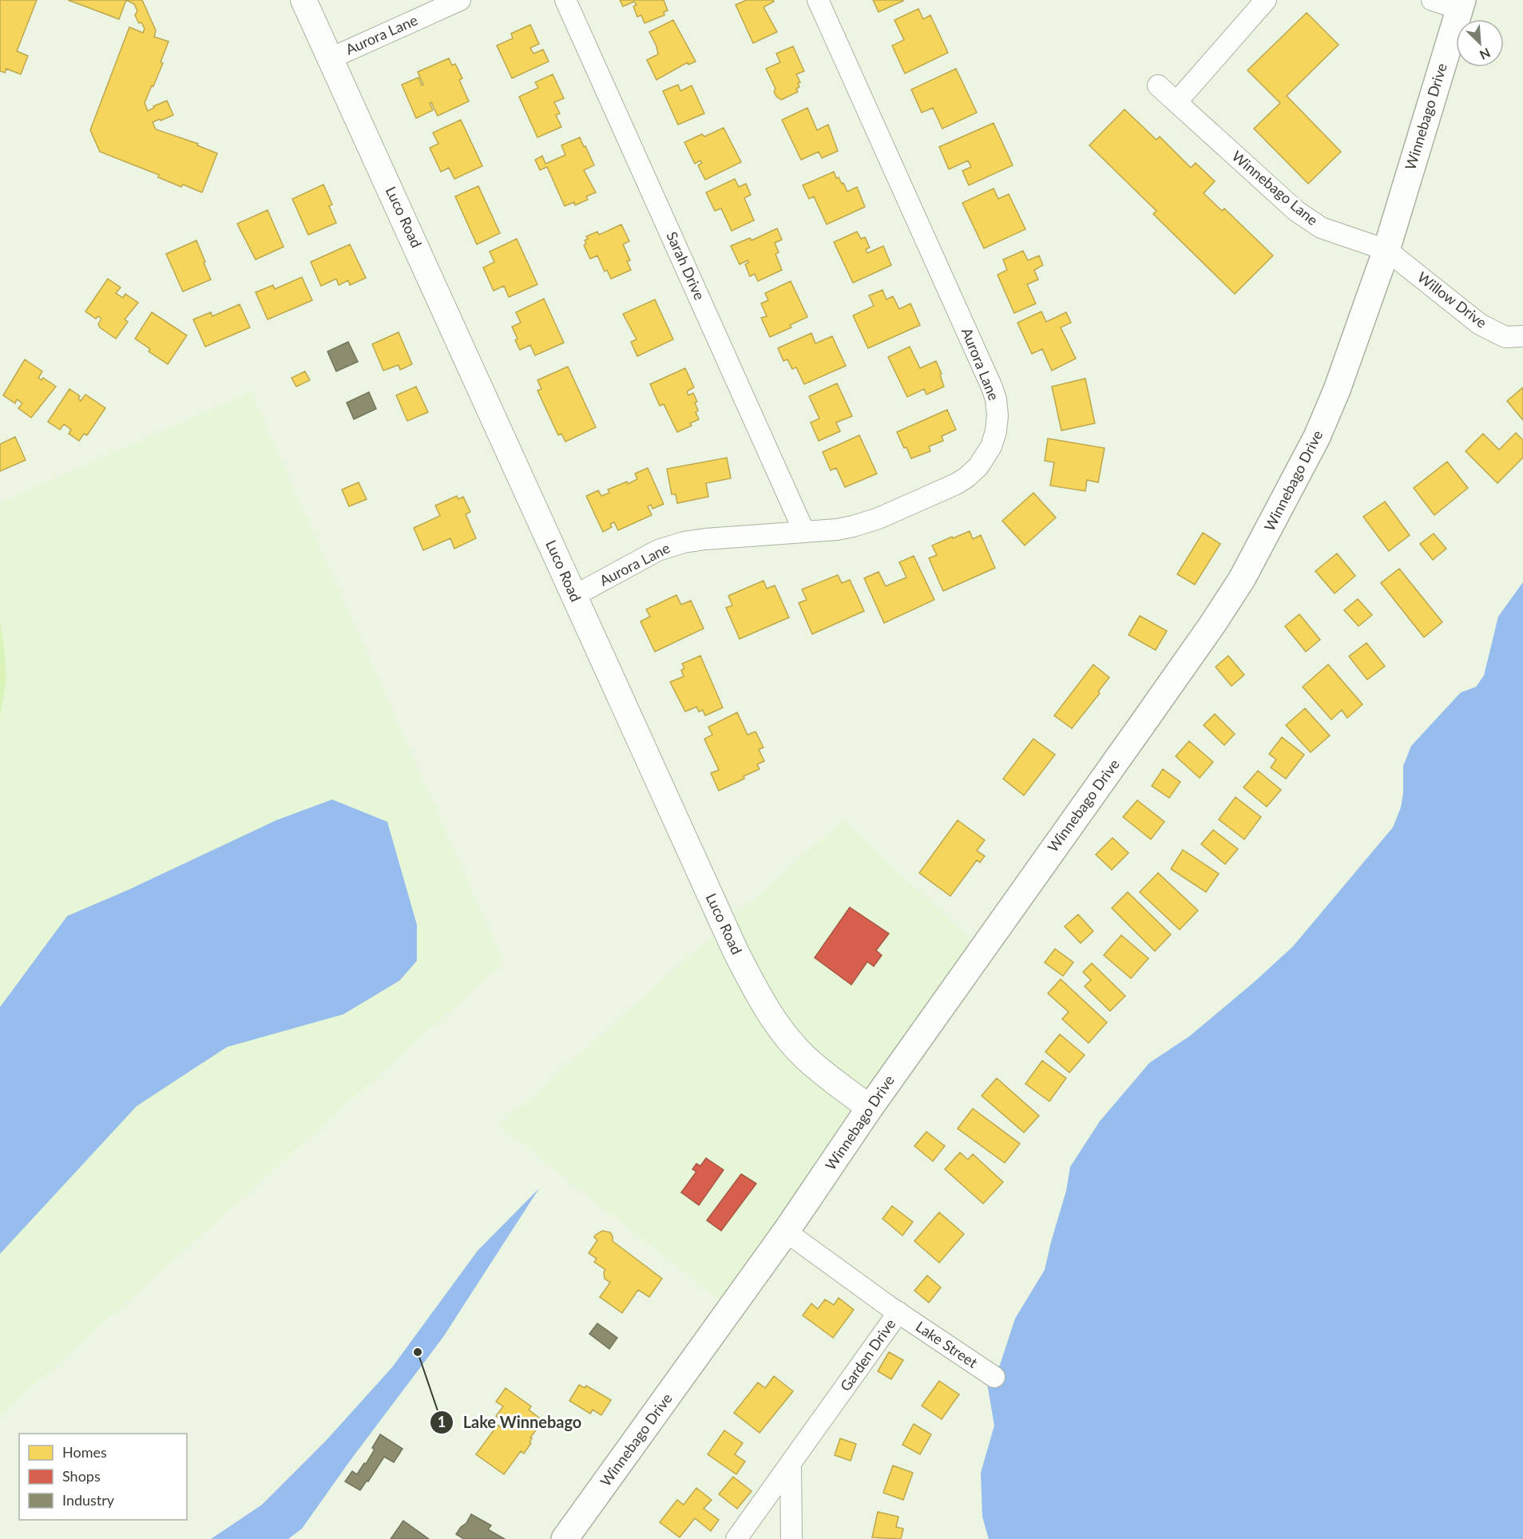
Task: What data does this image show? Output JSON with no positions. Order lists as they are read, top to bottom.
{
  "streets": {
    "main road": ["Winnebago Drive"],
    "street": [
      "Aurora Lane",
      "Winnebago Lane",
      "Luco Road",
      "Sarah Drive",
      "Willow Drive",
      "Lake Street",
      "Garden Drive"
    ]
  },
  "crossings": [
    ["Aurora Lane", "Luco Road"],
    ["Aurora Lane", "Sarah Drive"],
    ["Winnebago Drive", "Winnebago Lane"],
    ["Winnebago Drive", "Luco Road"],
    ["Winnebago Drive", "Willow Drive"],
    ["Winnebago Drive", "Garden Drive"],
    ["Winnebago Lane", "Willow Drive"],
    ["Lake Street", "Garden Drive"]
  ],
  "places": ["Lake Winnebago"],
  "legend": ["Homes", "Shops", "Industry"],
  "north": "bottom right"
}
